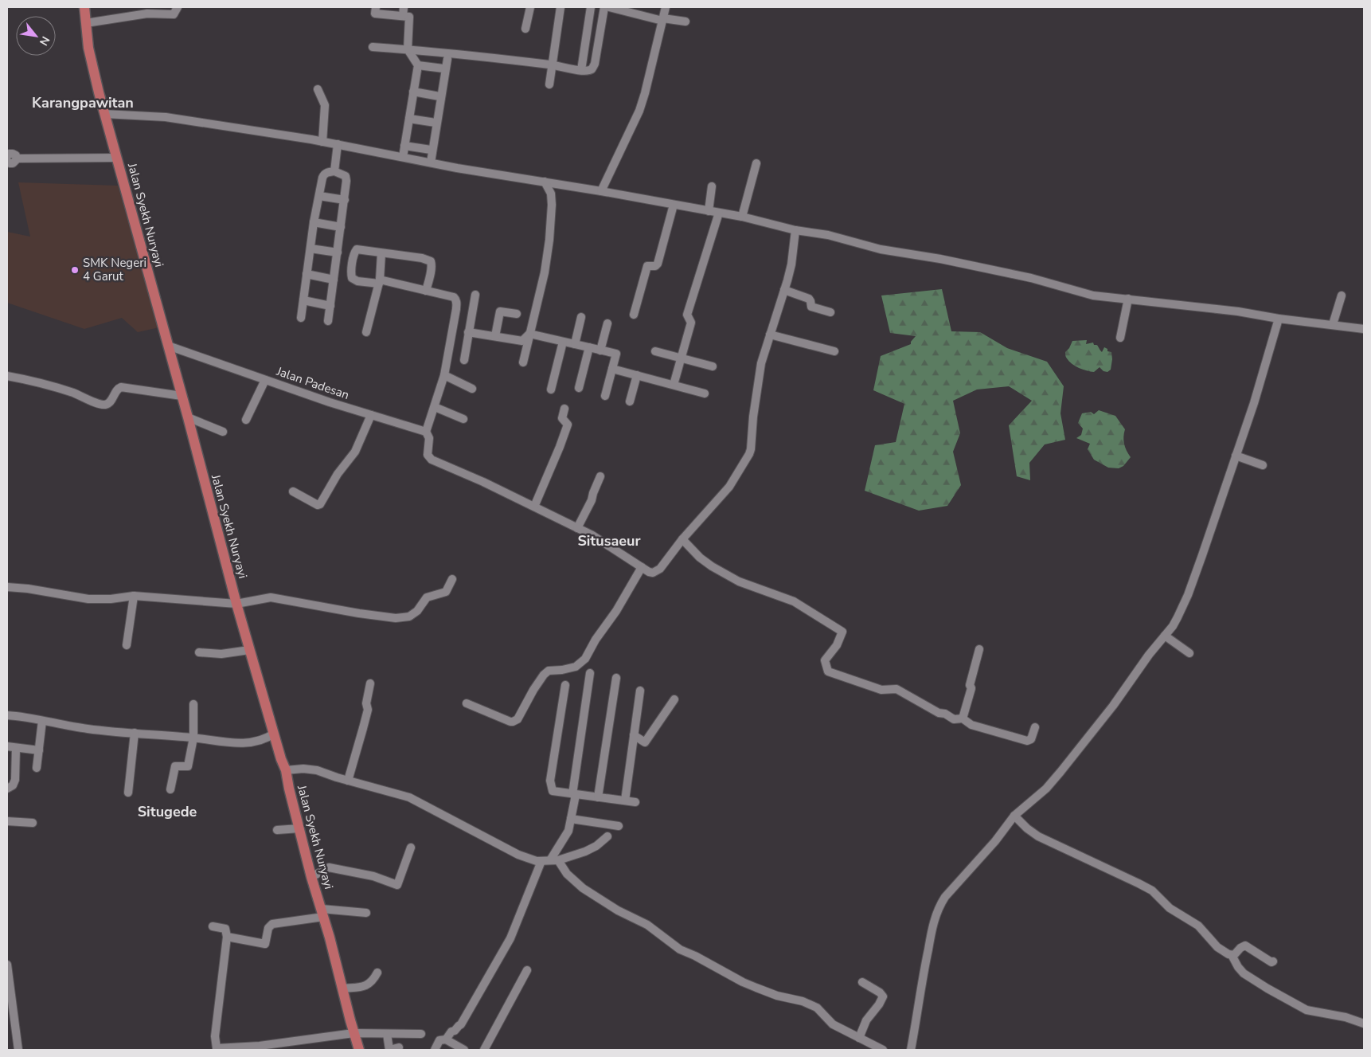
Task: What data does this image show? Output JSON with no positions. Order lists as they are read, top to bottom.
{
  "streets": {
    "main road": ["Jalan Syekh Nuryayi"],
    "street": ["Jalan Padesan"]
  },
  "crossings": [
    ["Jalan Syekh Nuryayi", "Jalan Padesan"]
  ],
  "districts": ["Karangpawitan", "Situsaeur", "Situgede"],
  "places": ["SMK Negeri 4 Garut"],
  "north": "bottom right"
}
